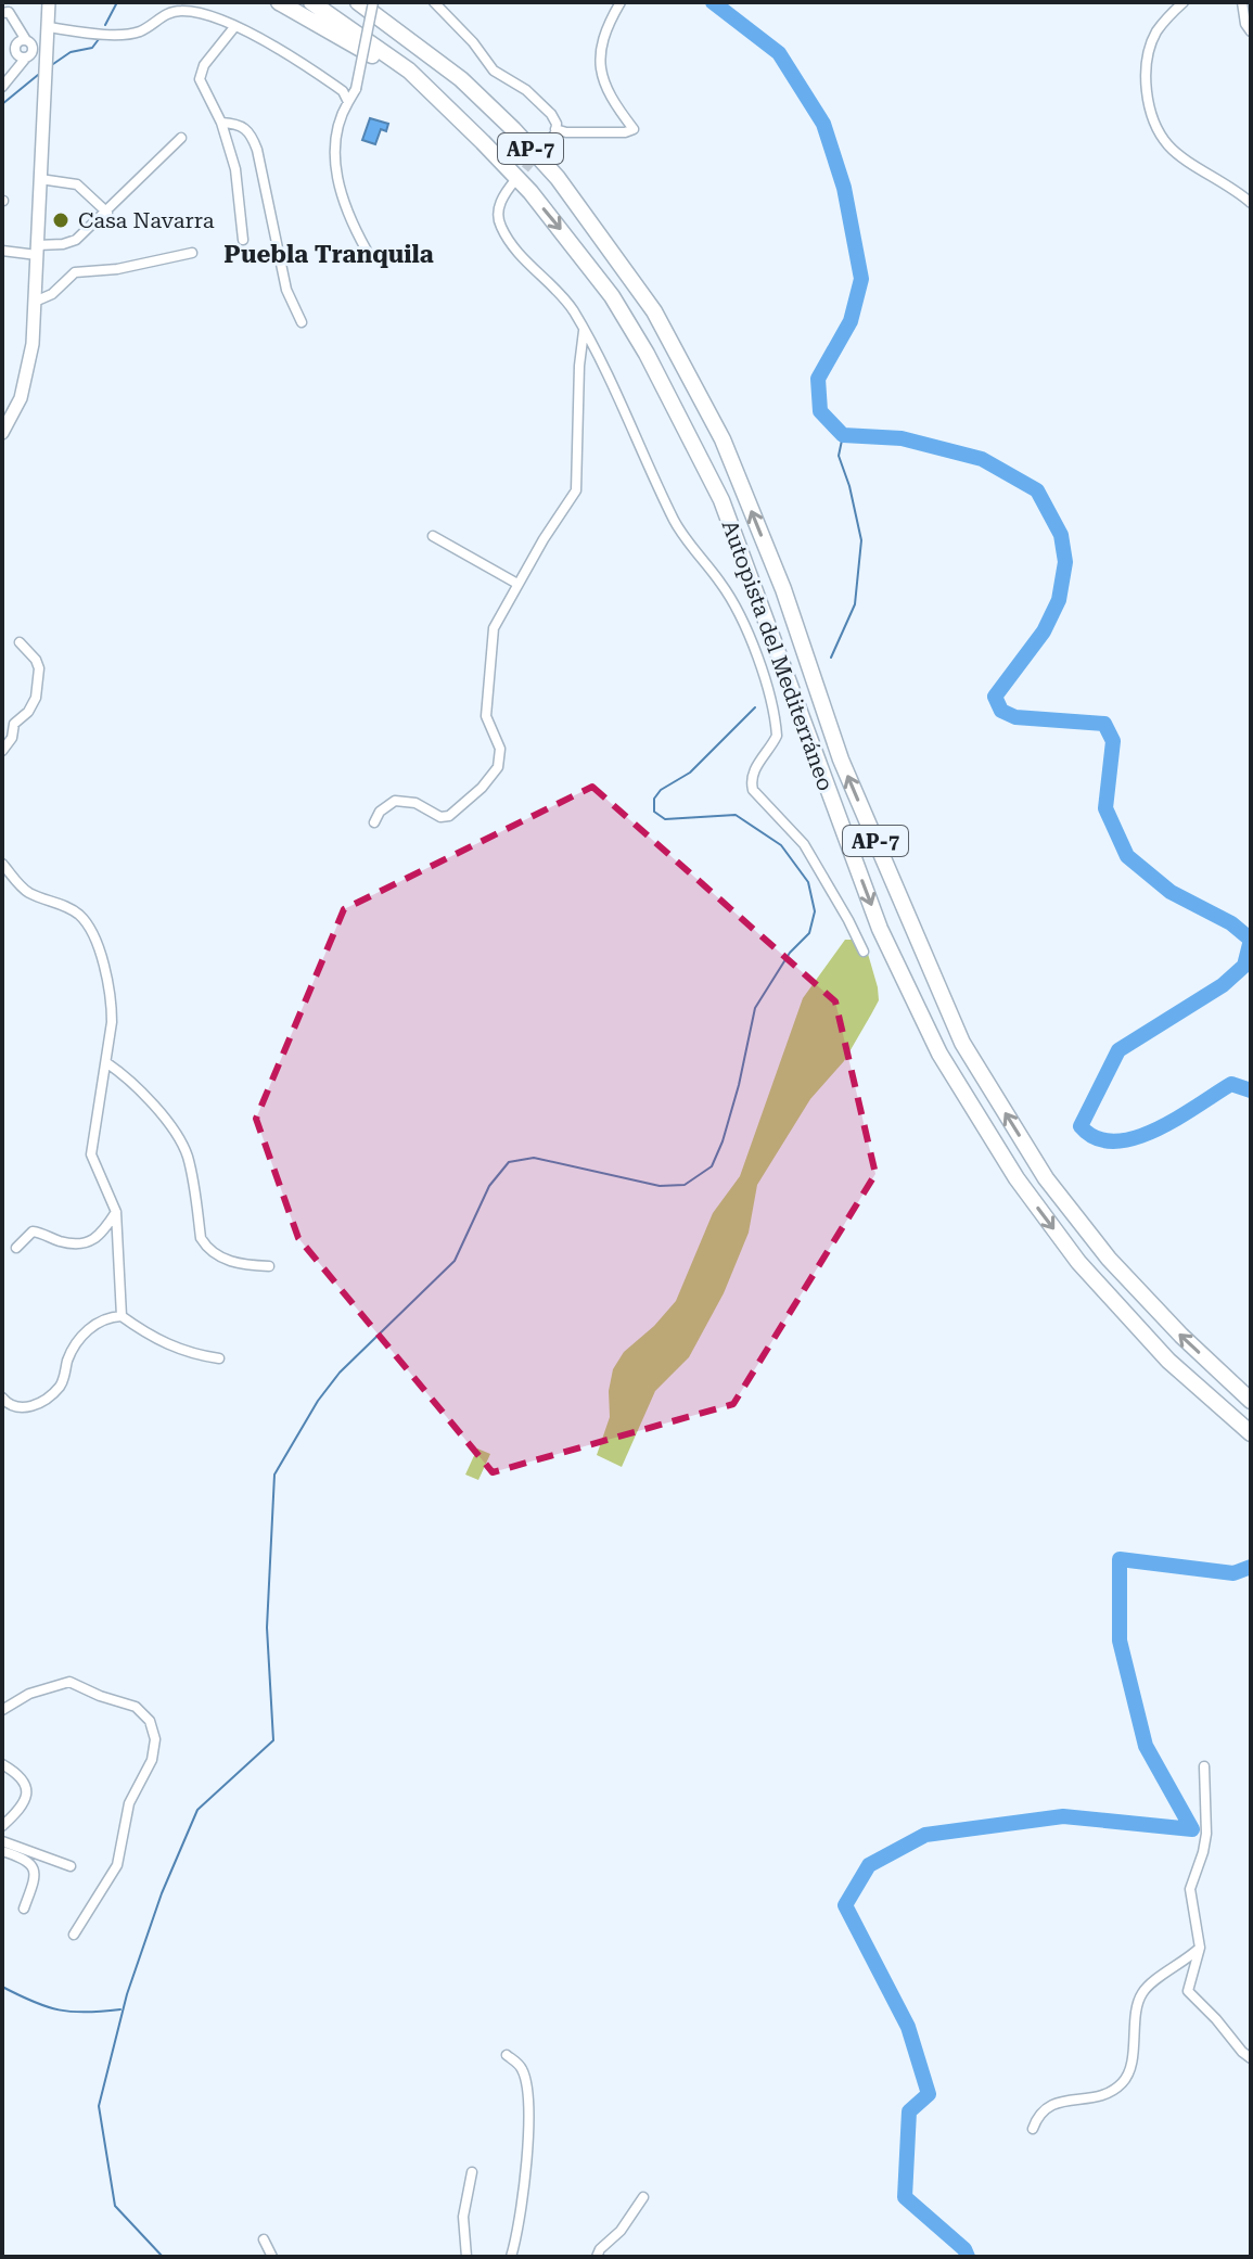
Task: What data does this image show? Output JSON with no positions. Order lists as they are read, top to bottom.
{
  "streets": {
    "highway": ["AP-7", "Autopista del Mediterráneo"]
  },
  "districts": ["Puebla Tranquila"],
  "places": ["Casa Navarra"]
}
